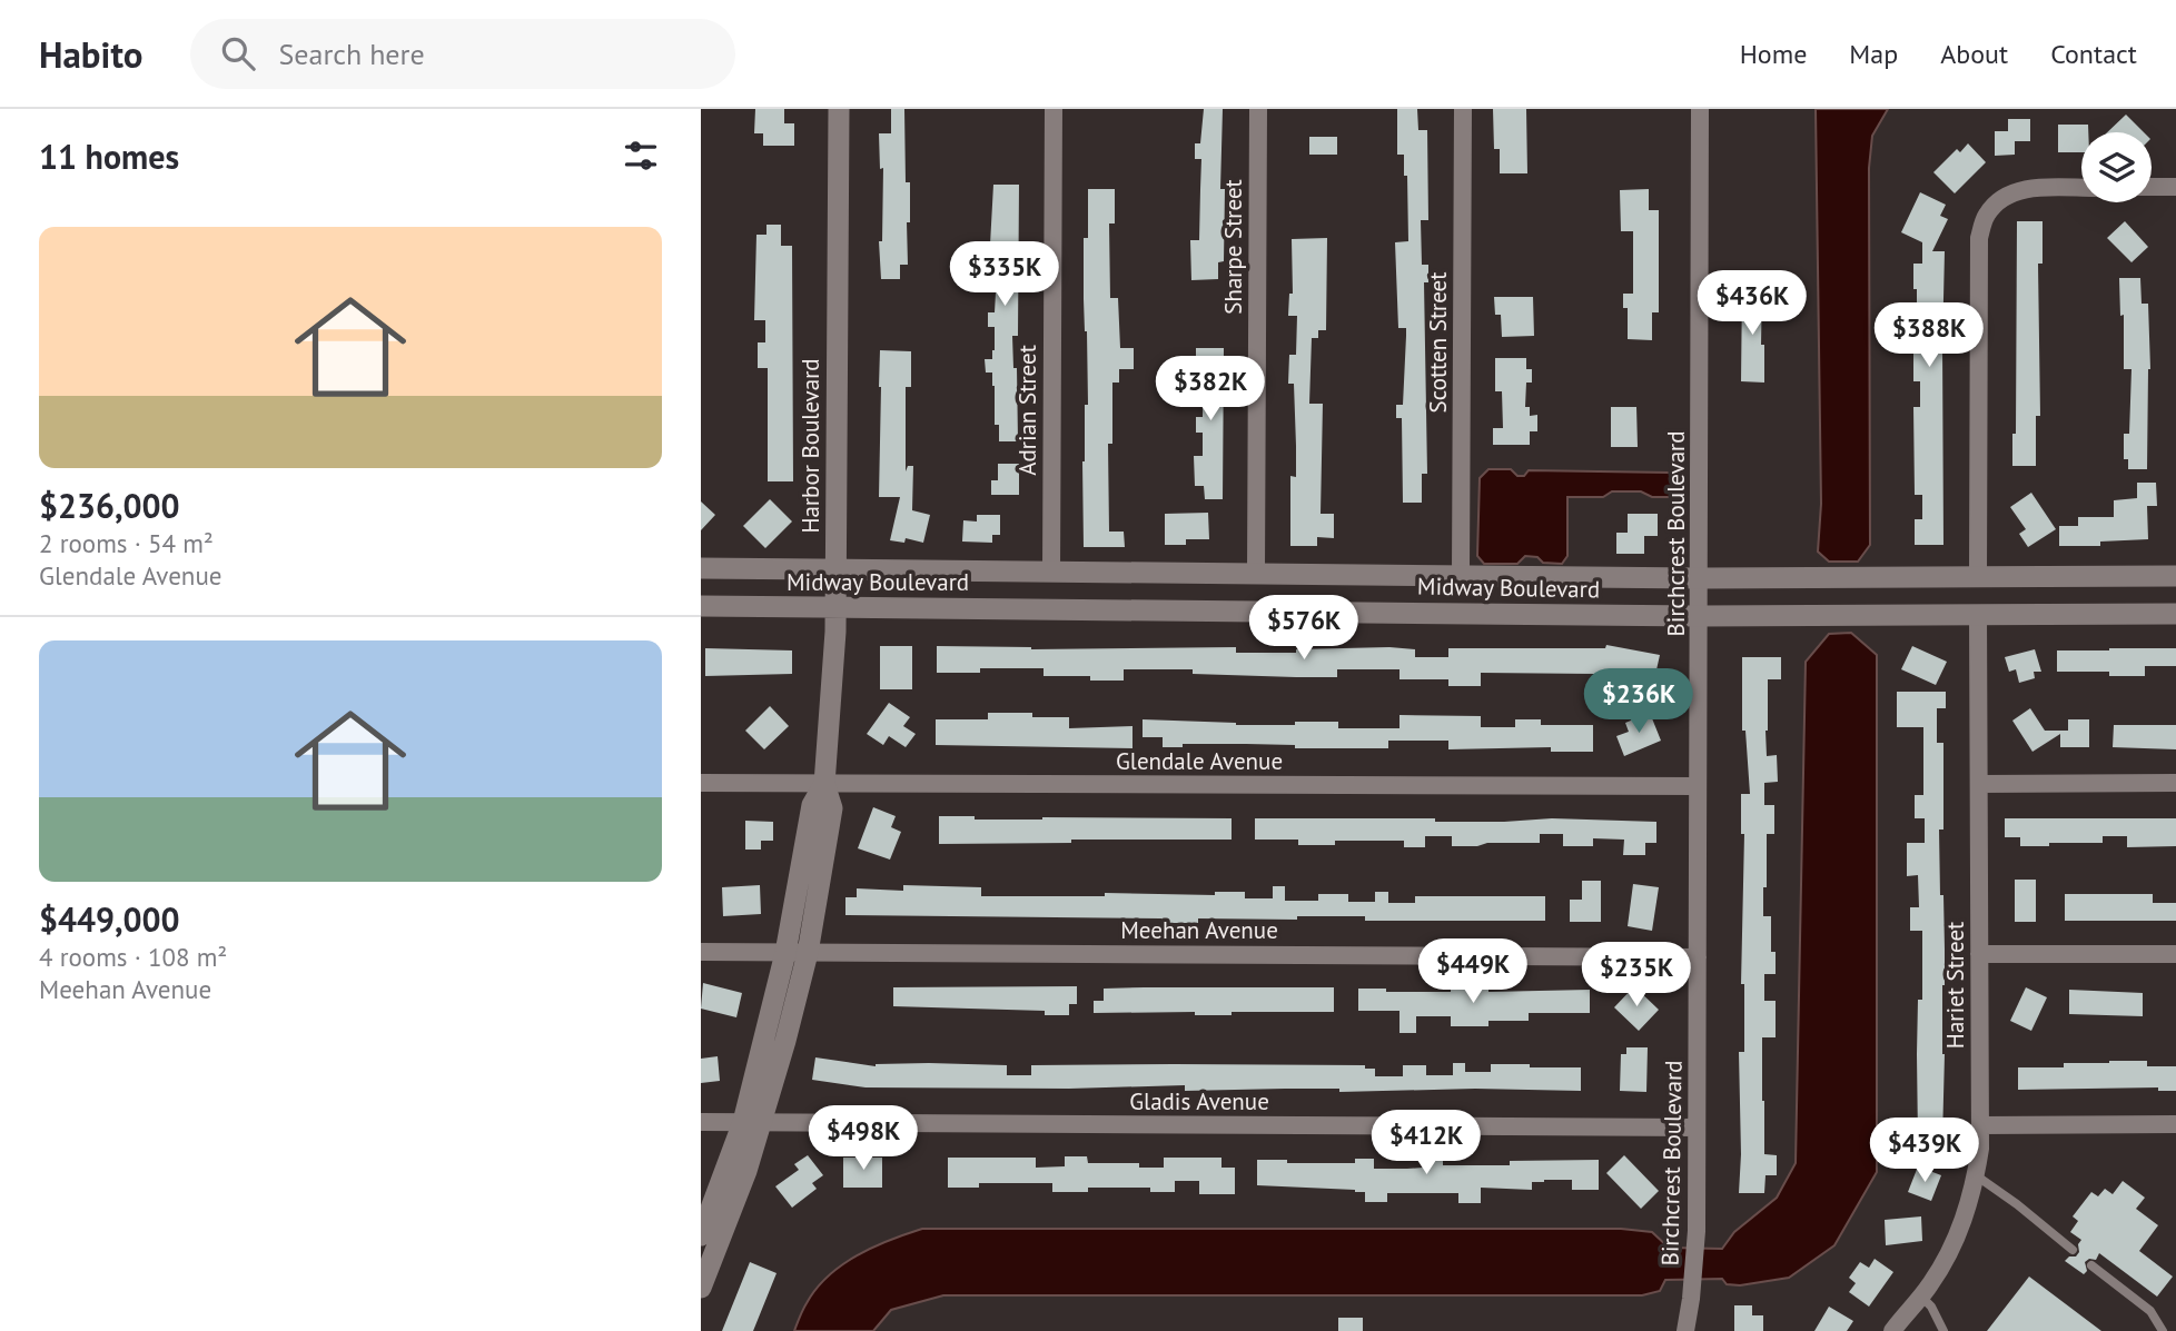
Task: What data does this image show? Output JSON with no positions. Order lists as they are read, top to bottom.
{
  "streets": {
    "street": [
      "Sharpe Street",
      "Scotten Street",
      "Adrian Street",
      "Harbor Boulevard",
      "Birchcrest Boulevard",
      "Midway Boulevard",
      "Glendale Avenue",
      "Meehan Avenue",
      "Hariet Street",
      "Gladis Avenue"
    ]
  },
  "crossings": [
    ["Sharpe Street", "Midway Boulevard"],
    ["Scotten Street", "Midway Boulevard"],
    ["Adrian Street", "Midway Boulevard"],
    ["Harbor Boulevard", "Midway Boulevard"],
    ["Harbor Boulevard", "Glendale Avenue"],
    ["Harbor Boulevard", "Meehan Avenue"],
    ["Harbor Boulevard", "Gladis Avenue"],
    ["Birchcrest Boulevard", "Midway Boulevard"],
    ["Birchcrest Boulevard", "Glendale Avenue"],
    ["Birchcrest Boulevard", "Meehan Avenue"],
    ["Birchcrest Boulevard", "Gladis Avenue"],
    ["Midway Boulevard", "Hariet Street"]
  ],
  "page": {
    "header": "Habito",
    "search": "Search here",
    "nav": [
      "Home",
      "Map",
      "About",
      "Contact"
    ],
    "heading": "11 homes",
    "list": [
      {
        "name": "$236,000",
        "note": "2 rooms · 54 m² · Glendale Avenue"
      },
      {
        "name": "$449,000",
        "note": "4 rooms · 108 m² · Meehan Avenue"
      }
    ],
    "price": [
      "$335K",
      "$436K",
      "$388K",
      "$382K",
      "$576K",
      "$236K",
      "$449K",
      "$235K",
      "$498K",
      "$412K",
      "$439K"
    ]
  }
}
